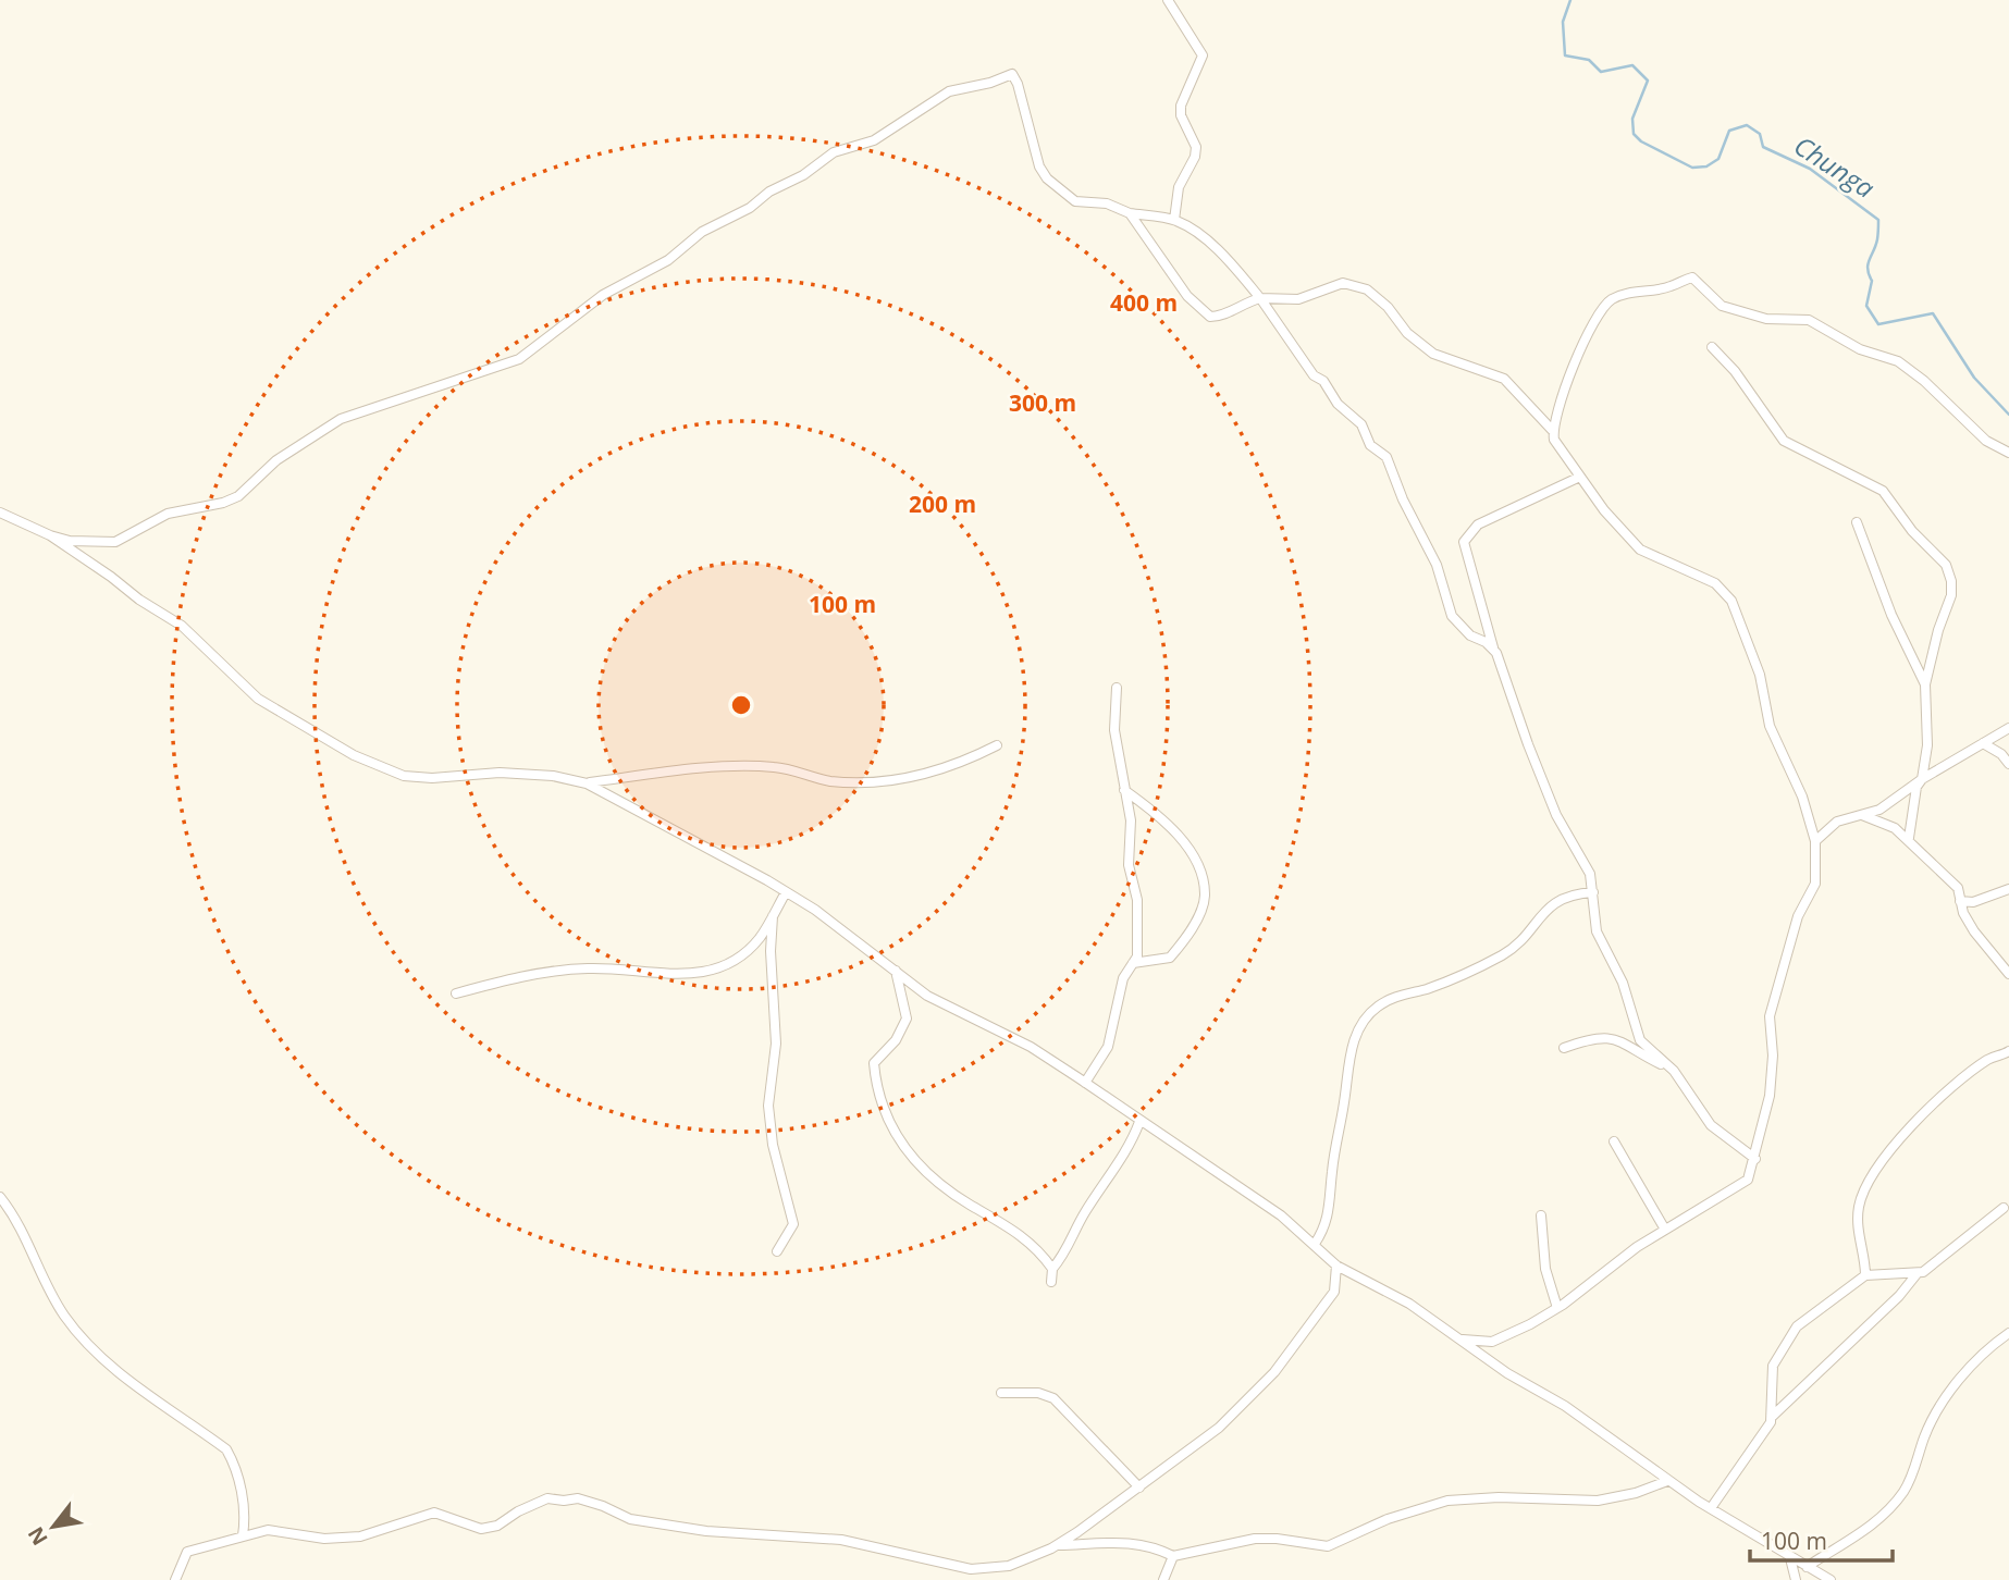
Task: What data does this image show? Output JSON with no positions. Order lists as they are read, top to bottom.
{
  "water": ["Chunga"],
  "scale_bar": "100 m",
  "north": "bottom left",
  "rings": [
    "400 m",
    "300 m",
    "200 m",
    "100 m"
  ]
}
